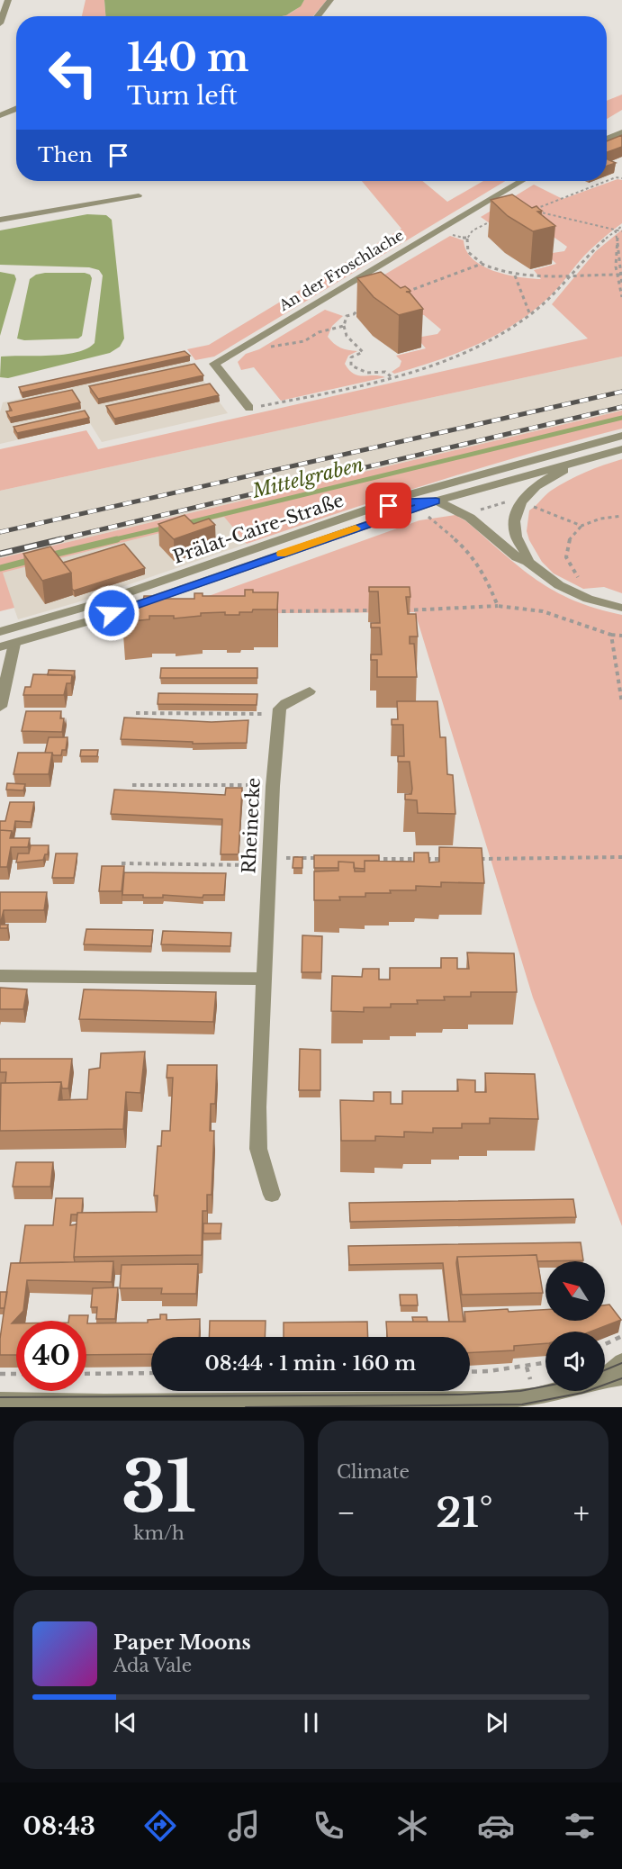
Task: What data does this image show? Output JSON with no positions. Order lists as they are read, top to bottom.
{
  "streets": {
    "street": ["An der Froschlache", "Prälat-Caire-Straße", "Rheinecke"]
  },
  "water": ["Mittelgraben"],
  "north": "top left",
  "page": {
    "turn": ["140 m", "Turn left"],
    "then": "Then",
    "limit": "40",
    "trip": "08:44 · 1 min · 160 m",
    "tile": [
      ["31", "km/h"],
      "Climate"
    ],
    "heat": ["−", "21°", "+"],
    "song": ["Paper Moons", "Ada Vale"],
    "tabs": "08:43"
  }
}
